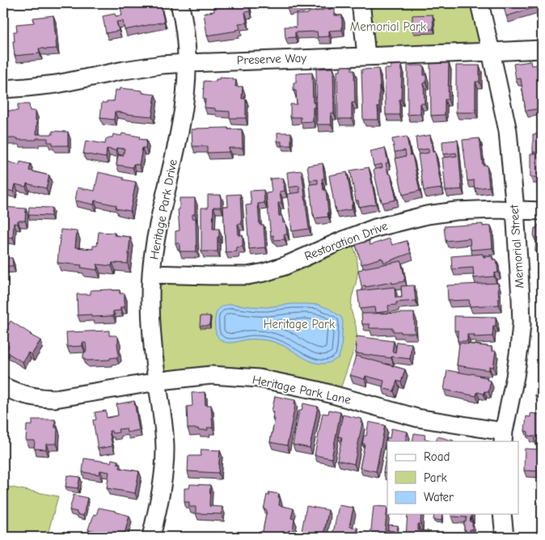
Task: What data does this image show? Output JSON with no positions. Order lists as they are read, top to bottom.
{
  "streets": {
    "street": [
      "Preserve Way",
      "Heritage Park Drive",
      "Restoration Drive",
      "Memorial Street",
      "Heritage Park Lane"
    ]
  },
  "crossings": [
    ["Preserve Way", "Heritage Park Drive"],
    ["Preserve Way", "Memorial Street"],
    ["Heritage Park Drive", "Restoration Drive"],
    ["Heritage Park Drive", "Heritage Park Lane"],
    ["Restoration Drive", "Memorial Street"],
    ["Memorial Street", "Heritage Park Lane"]
  ],
  "parks": ["Memorial Park", "Heritage Park"],
  "legend": ["Road", "Park", "Water"]
}
